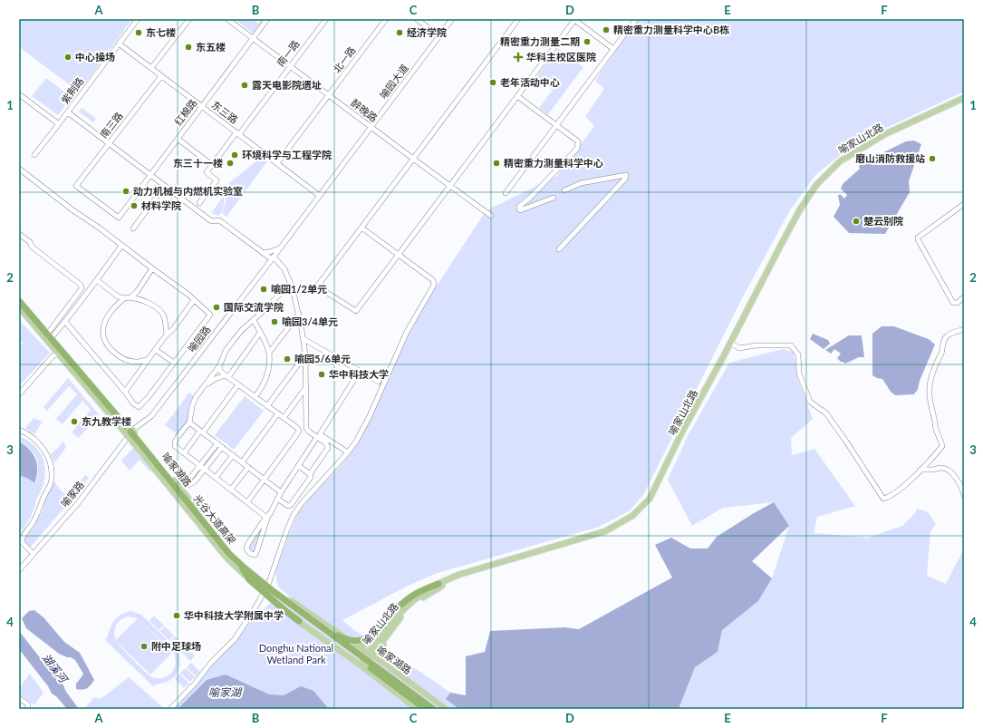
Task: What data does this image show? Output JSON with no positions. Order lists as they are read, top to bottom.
{
  "streets": {
    "highway": ["光谷大道高架"],
    "main road": ["喻家山北路", "喻家湖路"],
    "street": [
      "南一路",
      "北一路",
      "喻园大道",
      "紫荆路",
      "醉晚路",
      "红棉路",
      "东三路",
      "南三路",
      "喻园路",
      "喻家路"
    ]
  },
  "crossings": [
    ["南一路", "醉晚路"],
    ["南一路", "东三路"],
    ["北一路", "醉晚路"],
    ["北一路", "东三路"],
    ["喻园大道", "醉晚路"],
    ["喻园大道", "东三路"],
    ["喻园大道", "喻园路"],
    ["紫荆路", "东三路"],
    ["醉晚路", "红棉路"],
    ["红棉路", "东三路"],
    ["红棉路", "南三路"],
    ["东三路", "南三路"],
    ["喻家山北路", "喻家湖路"],
    ["喻园路", "喻家路"],
    ["喻家湖路", "喻家路"]
  ],
  "water": ["湖溪河", "喻家湖"],
  "parks": ["Donghu National Wetland Park"],
  "places": {
    "other": [
      "精密重力测量科学中心B栋",
      "东七楼",
      "经济学院",
      "精密重力测量二期",
      "东五楼",
      "中心操场",
      "老年活动中心",
      "露天电影院遗址",
      "环境科学与工程学院",
      "磨山消防救援站",
      "东三十一楼",
      "精密重力测量科学中心",
      "动力机械与内燃机实验室",
      "材料学院",
      "楚云别院",
      "喻园1/2单元",
      "国际交流学院",
      "喻园3/4单元",
      "喻园5/6单元",
      "华中科技大学",
      "东九教学楼",
      "华中科技大学附属中学",
      "附中足球场"
    ],
    "health": ["华科主校区医院"]
  },
  "grid": {
    "columns": [
      "A",
      "B",
      "C",
      "D",
      "E",
      "F"
    ],
    "rows": [
      "1",
      "2",
      "3",
      "4"
    ]
  }
}
